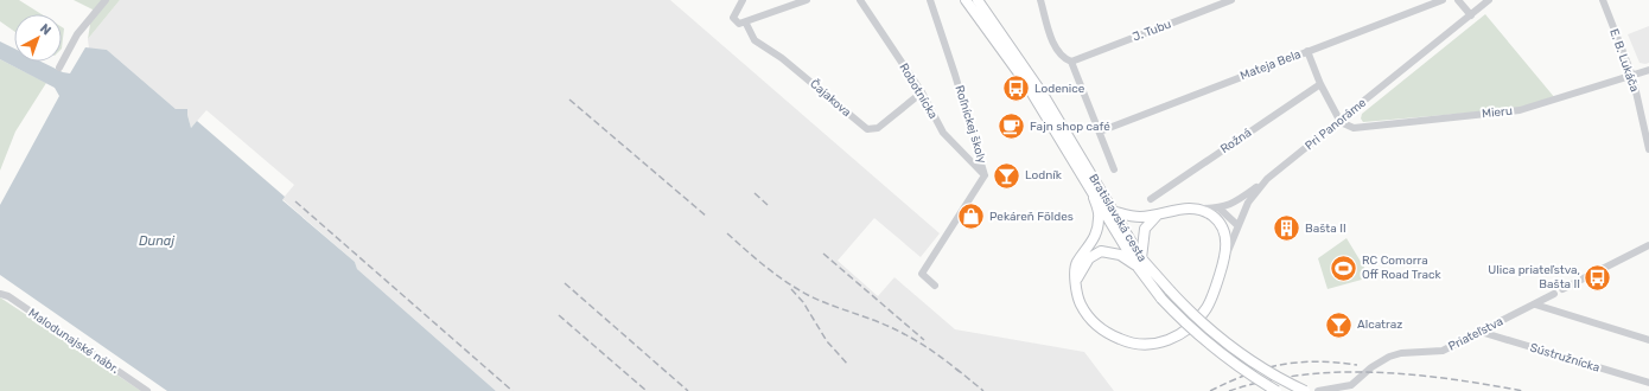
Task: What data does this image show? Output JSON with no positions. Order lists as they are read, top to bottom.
{
  "streets": {
    "main road": ["Bratislavská cesta"],
    "street": [
      "J. Tubu",
      "E. B. Lukáča",
      "Mateja Bela",
      "Robotnícka",
      "Čajakova",
      "Mieru",
      "Roľníckej školy",
      "Pri Panoráme",
      "Rožná",
      "Priateľstva",
      "Malodunajské nábr.",
      "Sústružnícka"
    ]
  },
  "crossings": [
    ["E. B. Lukáča", "Mieru"],
    ["Robotnícka", "Čajakova"],
    ["Robotnícka", "Roľníckej školy"],
    ["Mieru", "Pri Panoráme"],
    ["Priateľstva", "Sústružnícka"]
  ],
  "water": ["Dunaj"],
  "places": {
    "bus stop": ["Lodenice", "Ulica priateľstva, Bašta II"],
    "cafe": ["Fajn shop café"],
    "bar": ["Lodník", "Alcatraz"],
    "shop": ["Pekáreň Földes"],
    "building": ["Bašta II"],
    "sports": ["RC Comorra Off Road Track"]
  },
  "north": "top right"
}
